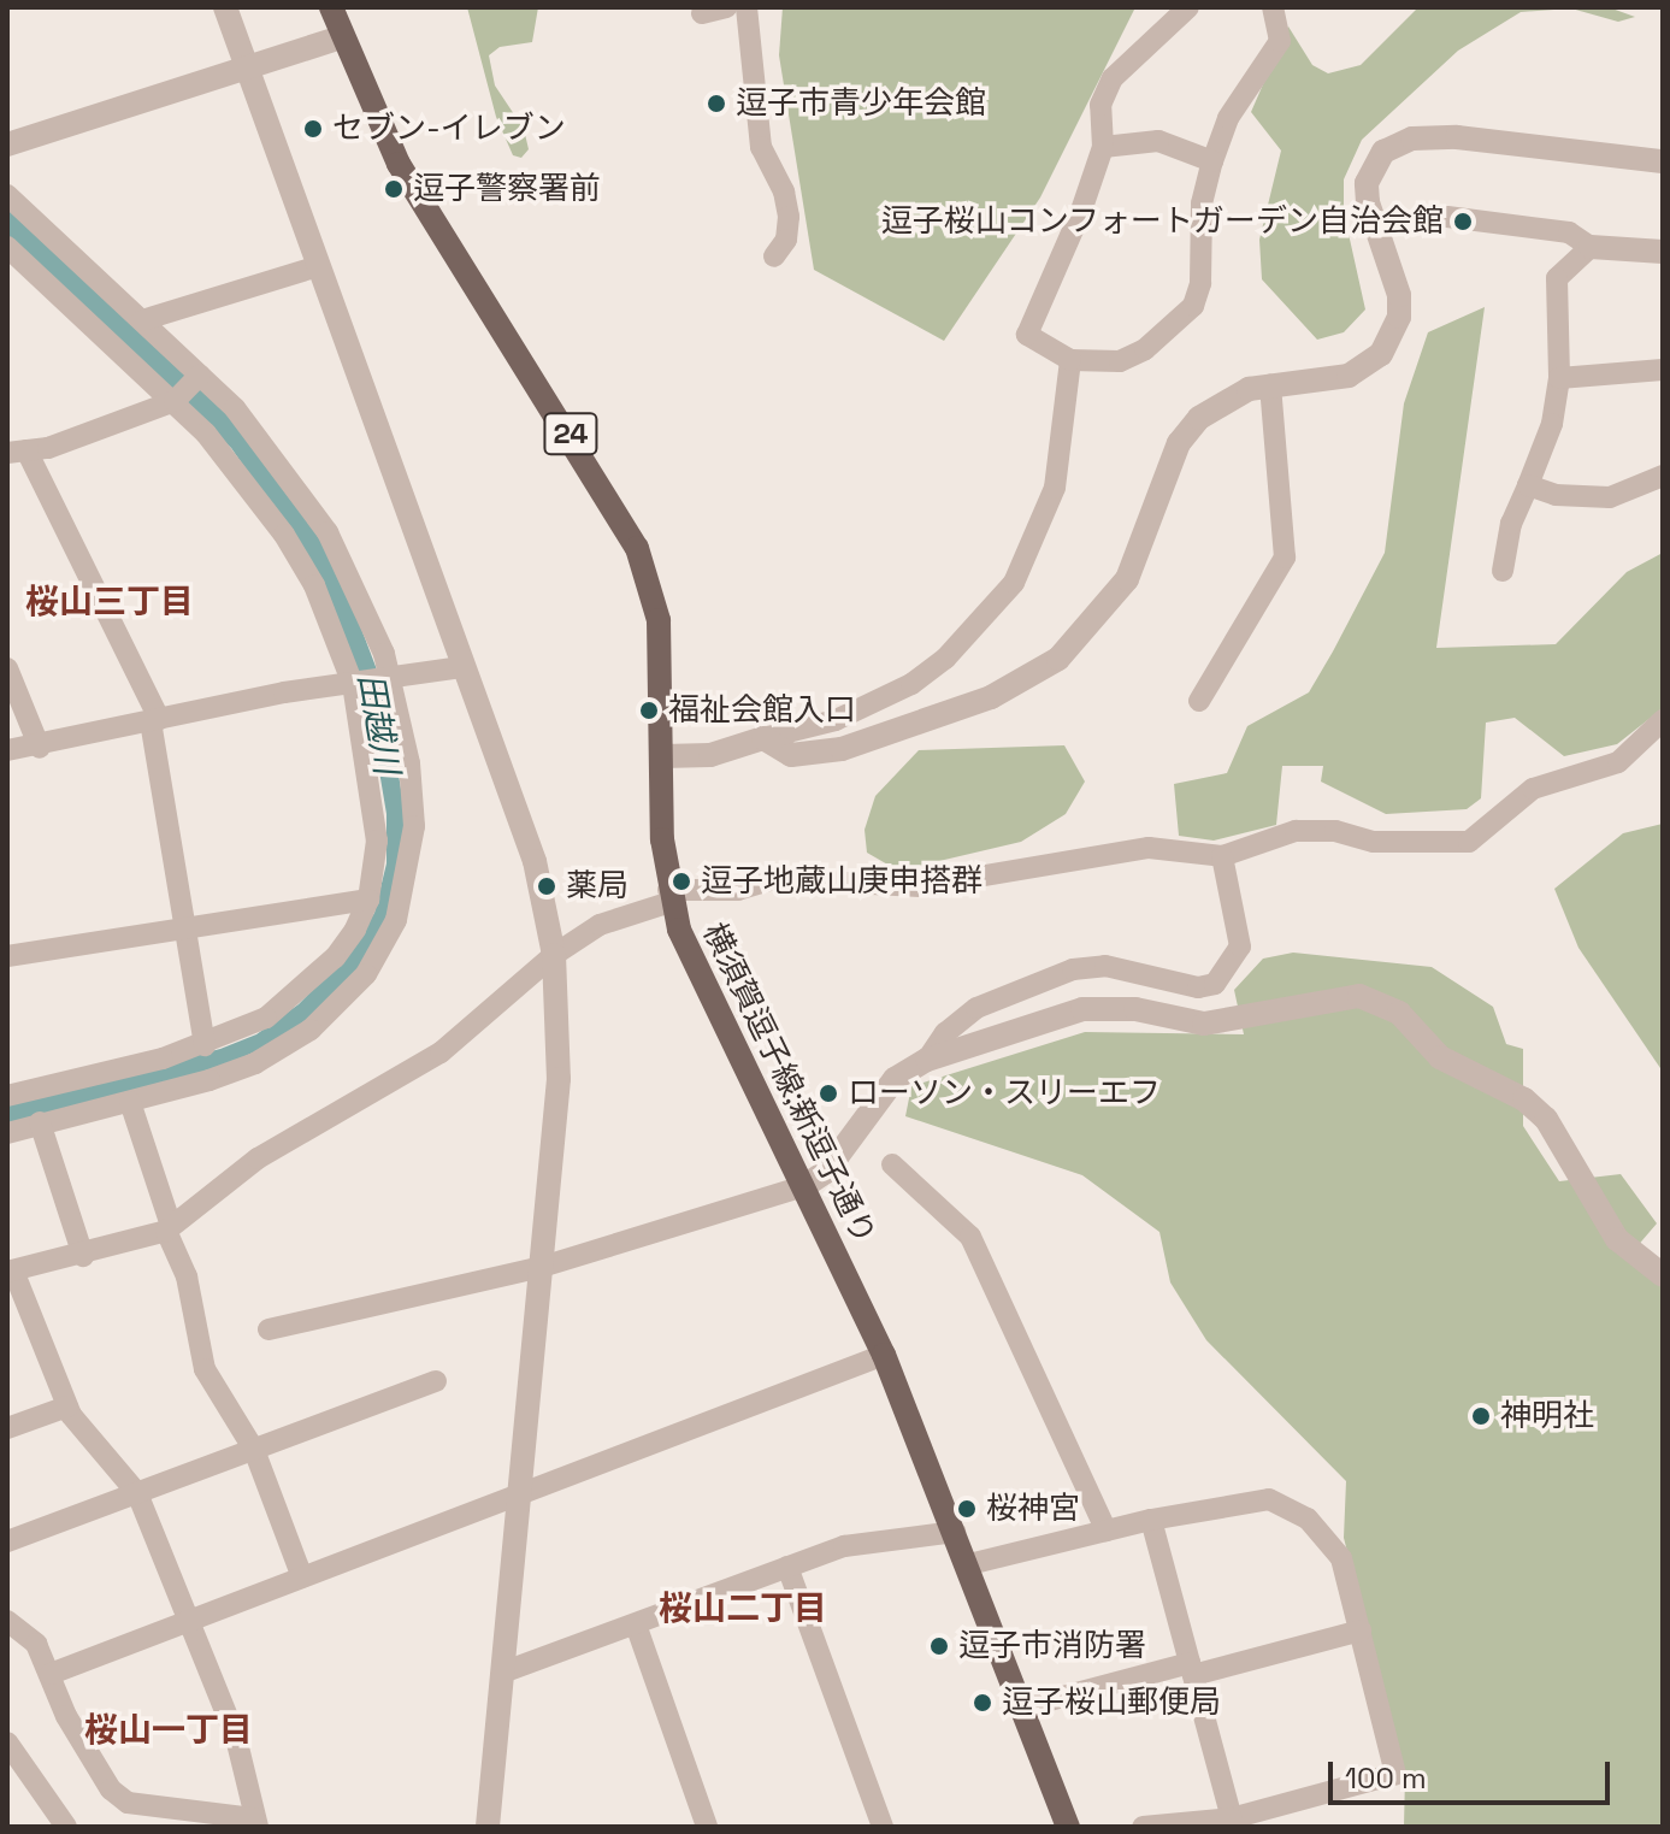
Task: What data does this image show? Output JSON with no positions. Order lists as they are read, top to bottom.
{
  "streets": {
    "main road": ["24", "横須賀逗子線;新逗子通り"]
  },
  "districts": ["桜山三丁目", "桜山二丁目", "桜山一丁目"],
  "water": ["田越川"],
  "places": [
    "逗子市青少年会館",
    "セブン-イレブン",
    "逗子警察署前",
    "逗子桜山コンフォートガーデン自治会館",
    "福祉会館入口",
    "逗子地蔵山庚申搭群",
    "薬局",
    "ローソン・スリーエフ",
    "神明社",
    "桜神宮",
    "逗子市消防署",
    "逗子桜山郵便局"
  ],
  "scale_bar": "100 m"
}
